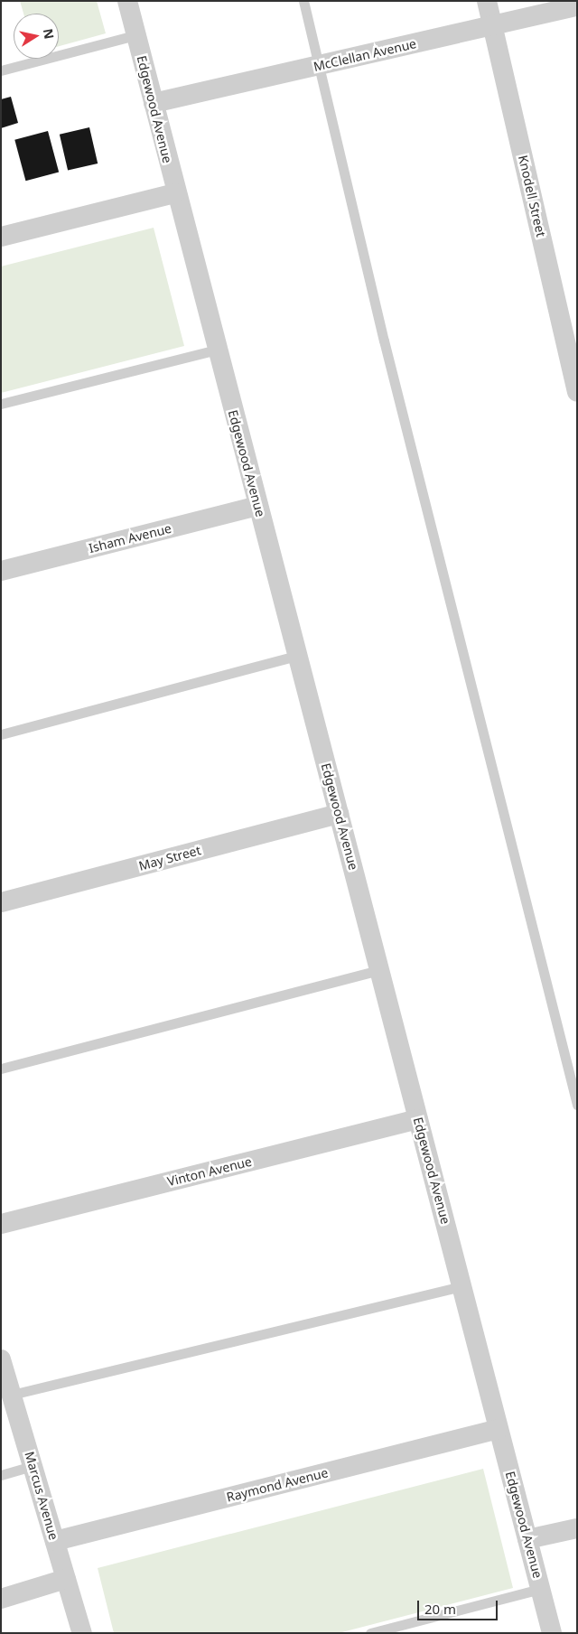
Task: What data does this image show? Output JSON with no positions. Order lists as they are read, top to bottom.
{
  "streets": {
    "street": [
      "McClellan Avenue",
      "Edgewood Avenue",
      "Knodell Street",
      "Isham Avenue",
      "May Street",
      "Vinton Avenue",
      "Raymond Avenue",
      "Marcus Avenue"
    ]
  },
  "crossings": [
    ["McClellan Avenue", "Edgewood Avenue"],
    ["McClellan Avenue", "Knodell Street"],
    ["Edgewood Avenue", "Isham Avenue"],
    ["Edgewood Avenue", "May Street"],
    ["Edgewood Avenue", "Vinton Avenue"],
    ["Edgewood Avenue", "Raymond Avenue"],
    ["Raymond Avenue", "Marcus Avenue"]
  ],
  "scale_bar": "20 m",
  "north": "right"
}
